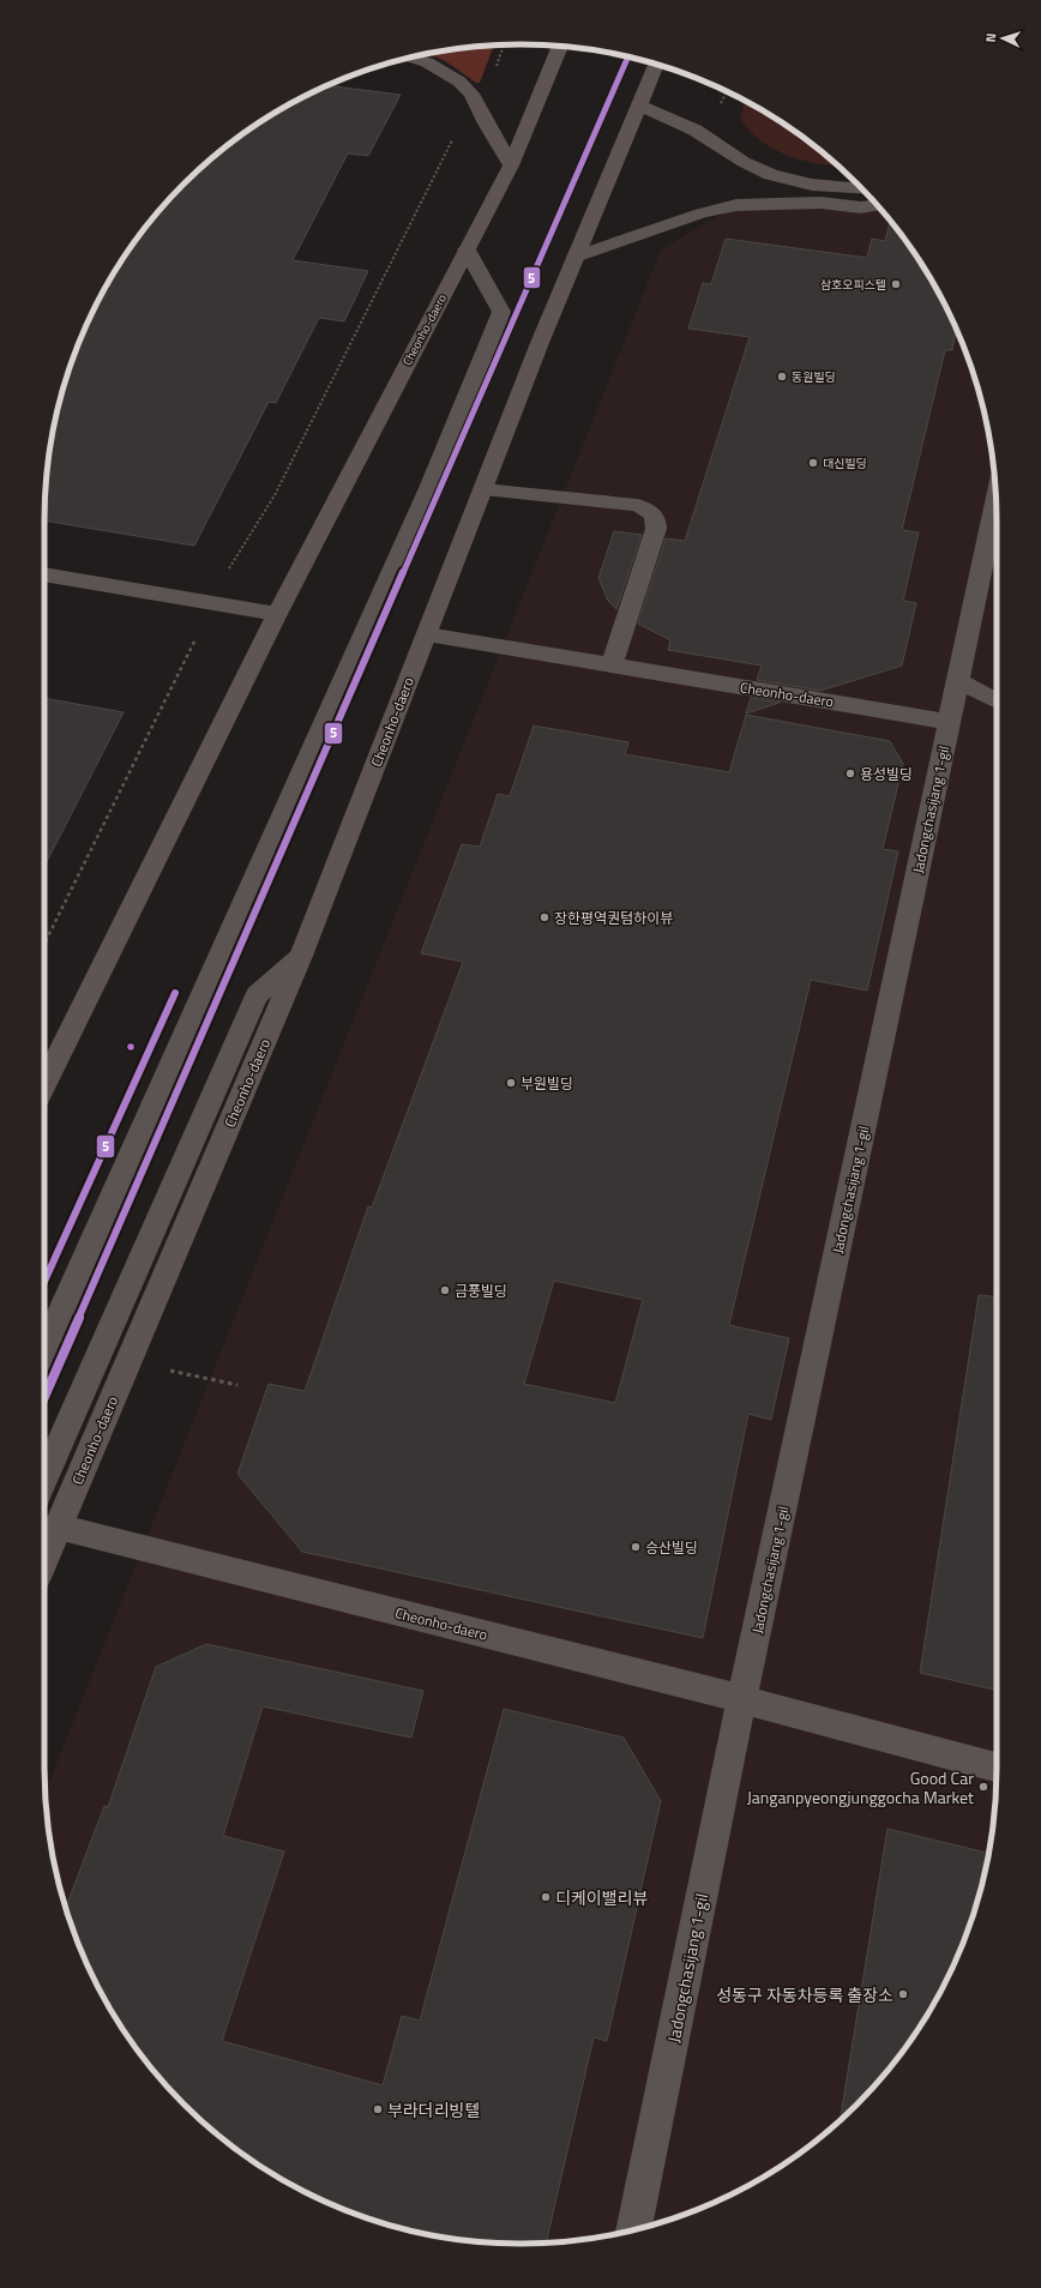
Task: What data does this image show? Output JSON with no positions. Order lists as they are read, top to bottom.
{
  "streets": {
    "main road": ["Cheonho-daero"],
    "street": ["Jadongchasijang 1-gil"]
  },
  "crossings": [
    ["Cheonho-daero", "Jadongchasijang 1-gil"]
  ],
  "places": [
    "삼호오피스텔",
    "동원빌딩",
    "대신빌딩",
    "용성빌딩",
    "장한평역퀀텀하이뷰",
    "부원빌딩",
    "금풍빌딩",
    "승산빌딩",
    "Good Car Janganpyeongjunggocha Market",
    "디케이밸리뷰",
    "성동구 자동차등록 출장소",
    "부라더리빙텔"
  ],
  "lines": ["transit line 5"],
  "north": "left"
}
